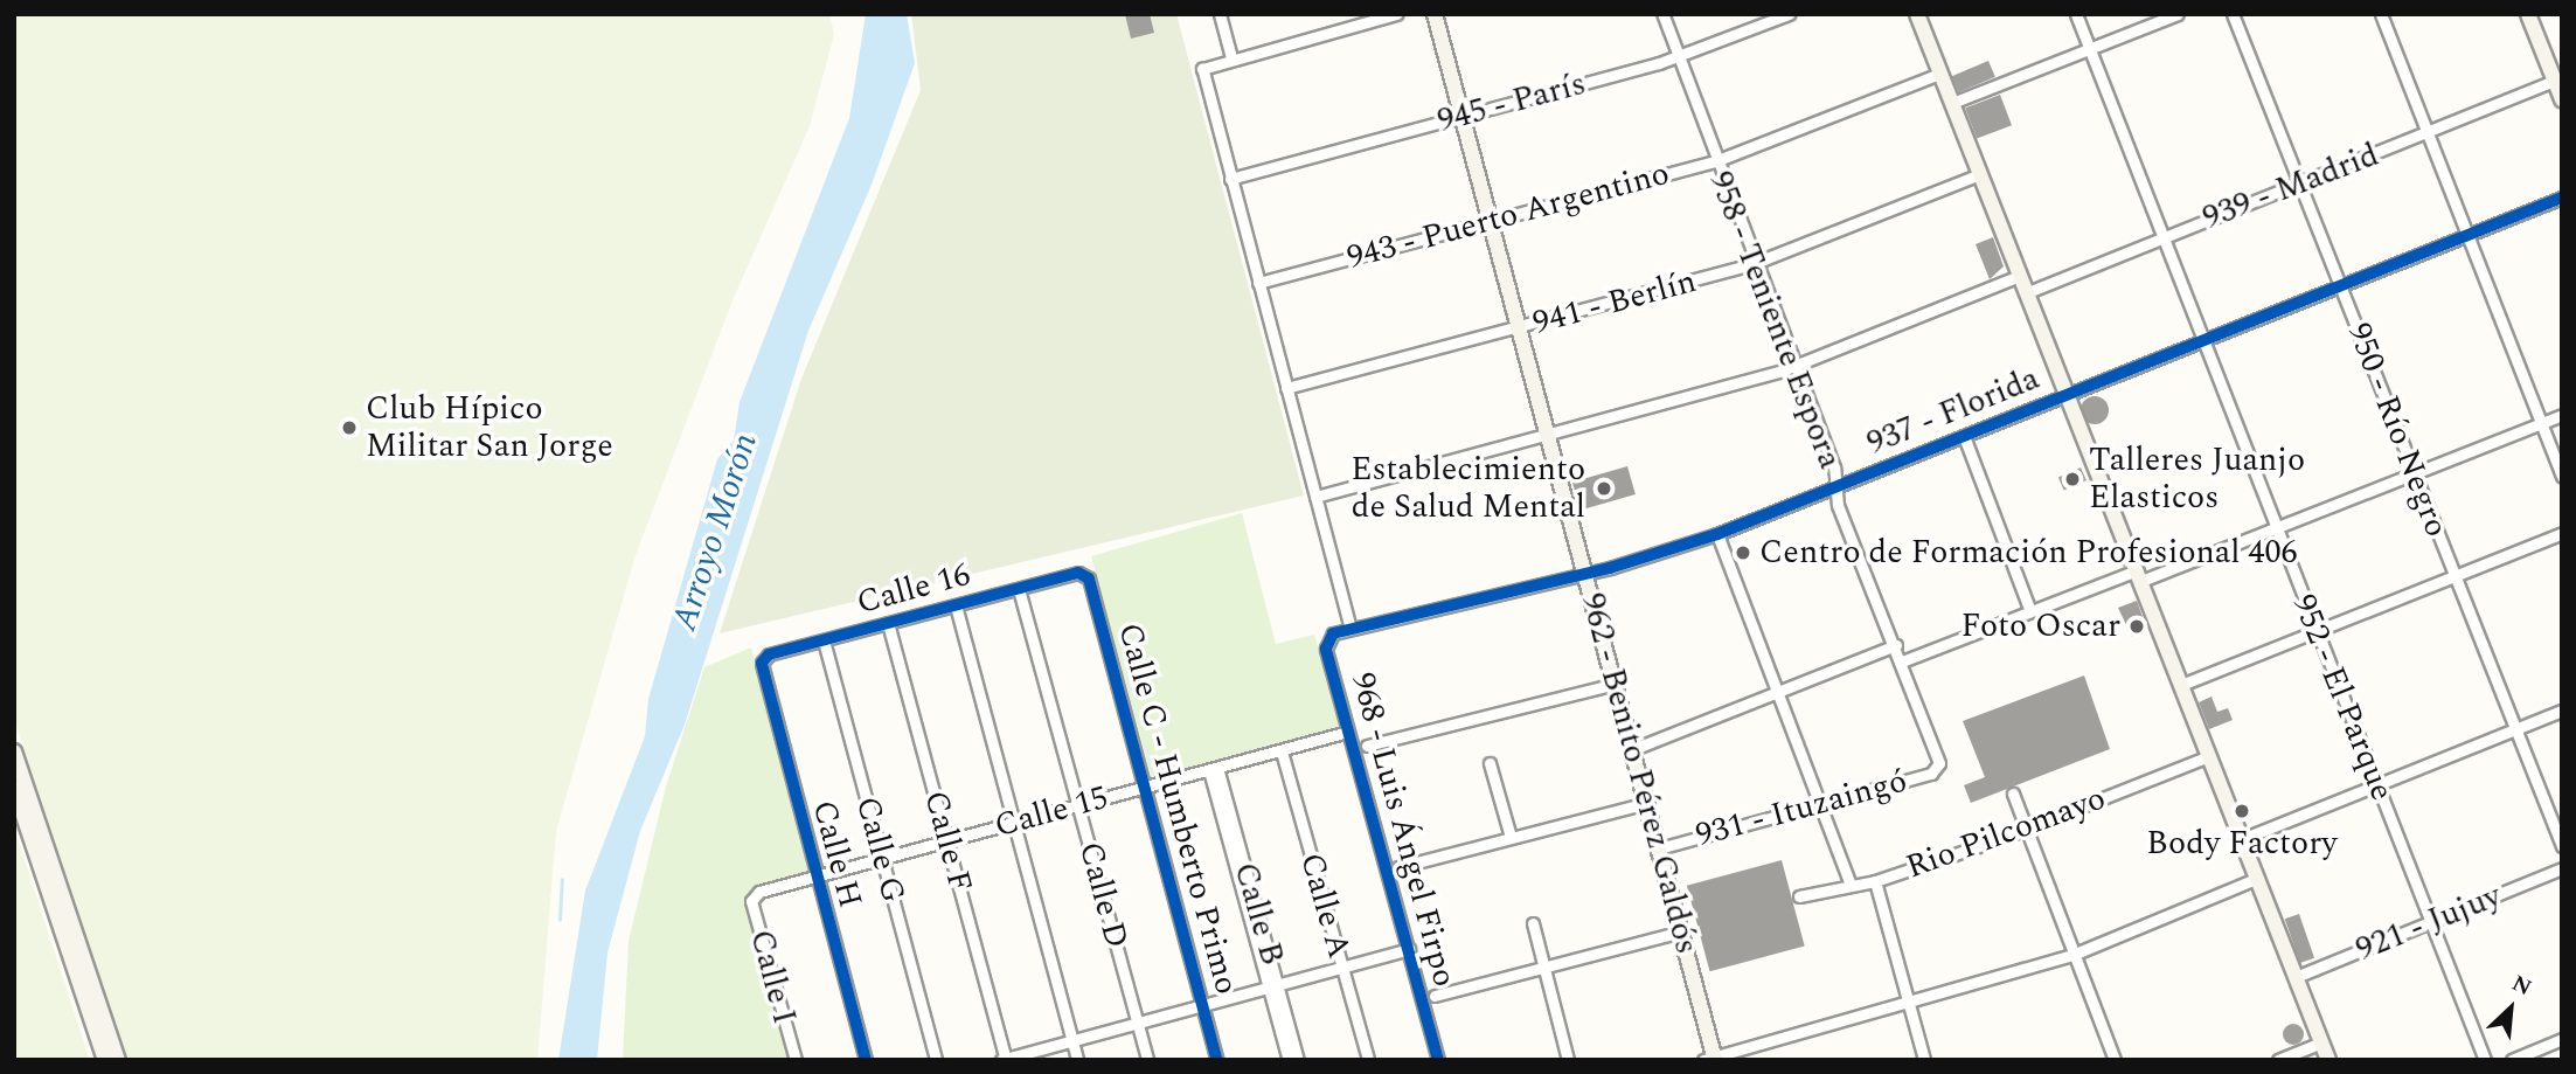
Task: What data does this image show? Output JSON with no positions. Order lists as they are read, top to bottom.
{
  "streets": {
    "main road": ["962 - Benito Pérez Galdós"],
    "street": [
      "945 - París",
      "939 - Madrid",
      "943 - Puerto Argentino",
      "941 - Berlín",
      "958 - Teniente Espora",
      "937 - Florida",
      "950 - Río Negro",
      "Calle 16",
      "952 - El Parque",
      "Calle C - Humberto Primo",
      "931 - Ituzaingó",
      "Calle 15",
      "968 - Luis Ángel Firpo",
      "Rio Pilcomayo",
      "Calle F",
      "Calle G",
      "Calle H",
      "Calle D",
      "Calle A",
      "Calle B",
      "921 - Jujuy",
      "Calle I"
    ]
  },
  "crossings": [
    ["945 - París", "958 - Teniente Espora"],
    ["945 - París", "962 - Benito Pérez Galdós"],
    ["945 - París", "968 - Luis Ángel Firpo"],
    ["939 - Madrid", "950 - Río Negro"],
    ["939 - Madrid", "952 - El Parque"],
    ["943 - Puerto Argentino", "958 - Teniente Espora"],
    ["943 - Puerto Argentino", "962 - Benito Pérez Galdós"],
    ["943 - Puerto Argentino", "968 - Luis Ángel Firpo"],
    ["941 - Berlín", "958 - Teniente Espora"],
    ["941 - Berlín", "962 - Benito Pérez Galdós"],
    ["941 - Berlín", "968 - Luis Ángel Firpo"],
    ["958 - Teniente Espora", "937 - Florida"],
    ["958 - Teniente Espora", "931 - Ituzaingó"],
    ["937 - Florida", "950 - Río Negro"],
    ["937 - Florida", "952 - El Parque"],
    ["937 - Florida", "962 - Benito Pérez Galdós"],
    ["937 - Florida", "968 - Luis Ángel Firpo"],
    ["Calle 16", "Calle C - Humberto Primo"],
    ["Calle 16", "Calle F"],
    ["Calle 16", "Calle G"],
    ["Calle 16", "Calle H"],
    ["Calle 16", "Calle D"],
    ["952 - El Parque", "921 - Jujuy"],
    ["962 - Benito Pérez Galdós", "931 - Ituzaingó"],
    ["Calle C - Humberto Primo", "Calle 15"],
    ["Calle 15", "968 - Luis Ángel Firpo"],
    ["Calle 15", "Calle F"],
    ["Calle 15", "Calle G"],
    ["Calle 15", "Calle H"],
    ["Calle 15", "Calle D"],
    ["Calle 15", "Calle A"],
    ["Calle 15", "Calle B"],
    ["Calle 15", "Calle I"]
  ],
  "water": ["Arroyo Morón"],
  "places": [
    "Club Hípico Militar San Jorge",
    "Talleres Juanjo Elasticos",
    "Establecimiento de Salud Mental",
    "Centro de Formación Profesional 406",
    "Foto Oscar",
    "Body Factory"
  ],
  "north": "top right"
}
